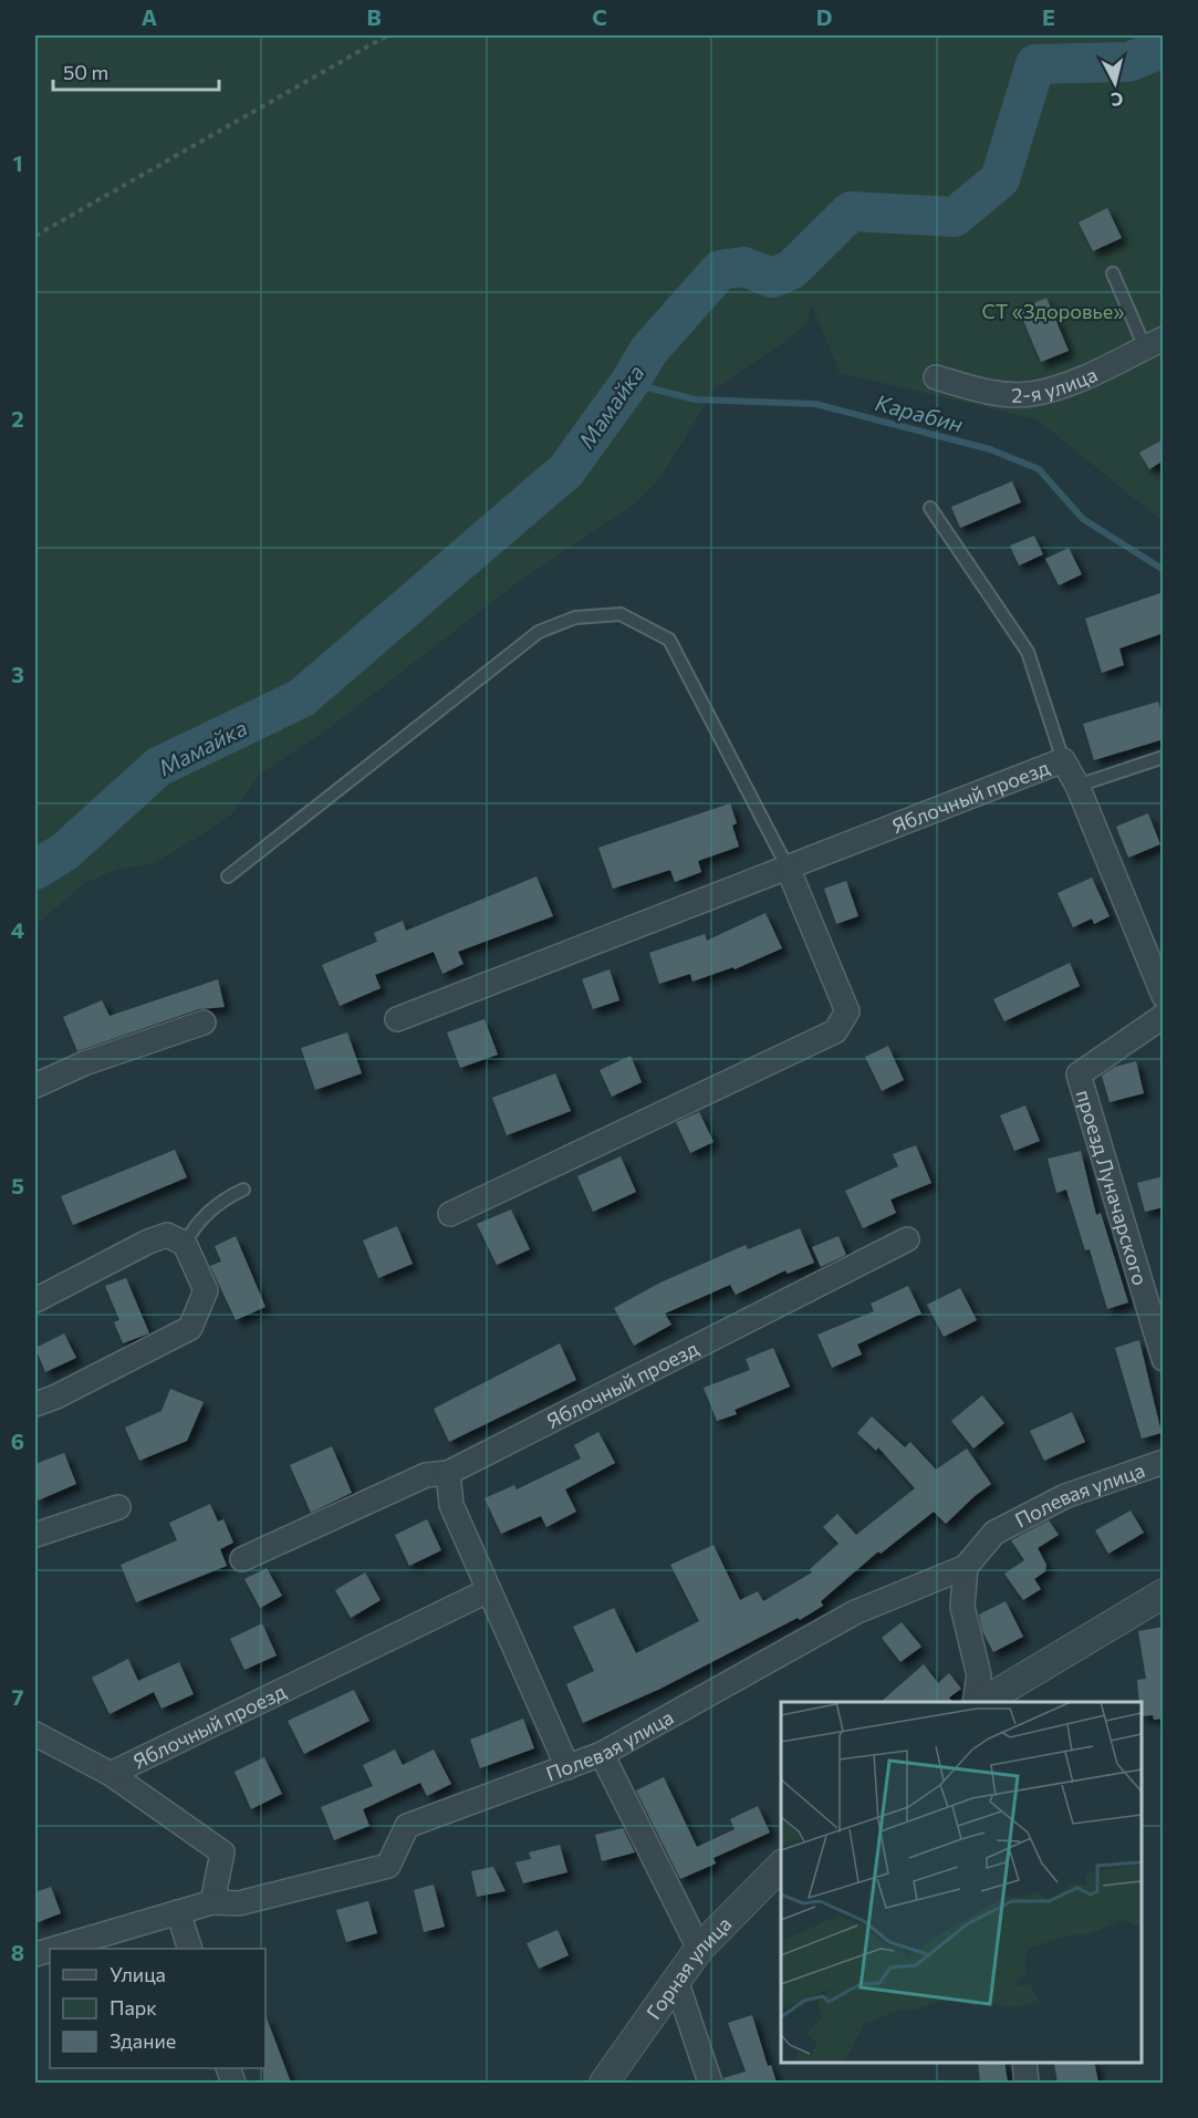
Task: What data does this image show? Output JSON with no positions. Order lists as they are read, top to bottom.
{
  "streets": {
    "street": [
      "2-я улица",
      "Яблочный проезд",
      "проезд Луначарского",
      "Полевая улица",
      "Горная улица"
    ]
  },
  "water": ["Мамайка", "Карабин"],
  "parks": ["СТ «Здоровье»"],
  "legend": ["Улица", "Парк", "Здание"],
  "scale_bar": "50 m",
  "north": "bottom",
  "grid": {
    "columns": [
      "A",
      "B",
      "C",
      "D",
      "E"
    ],
    "rows": [
      "1",
      "2",
      "3",
      "4",
      "5",
      "6",
      "7",
      "8"
    ]
  }
}
